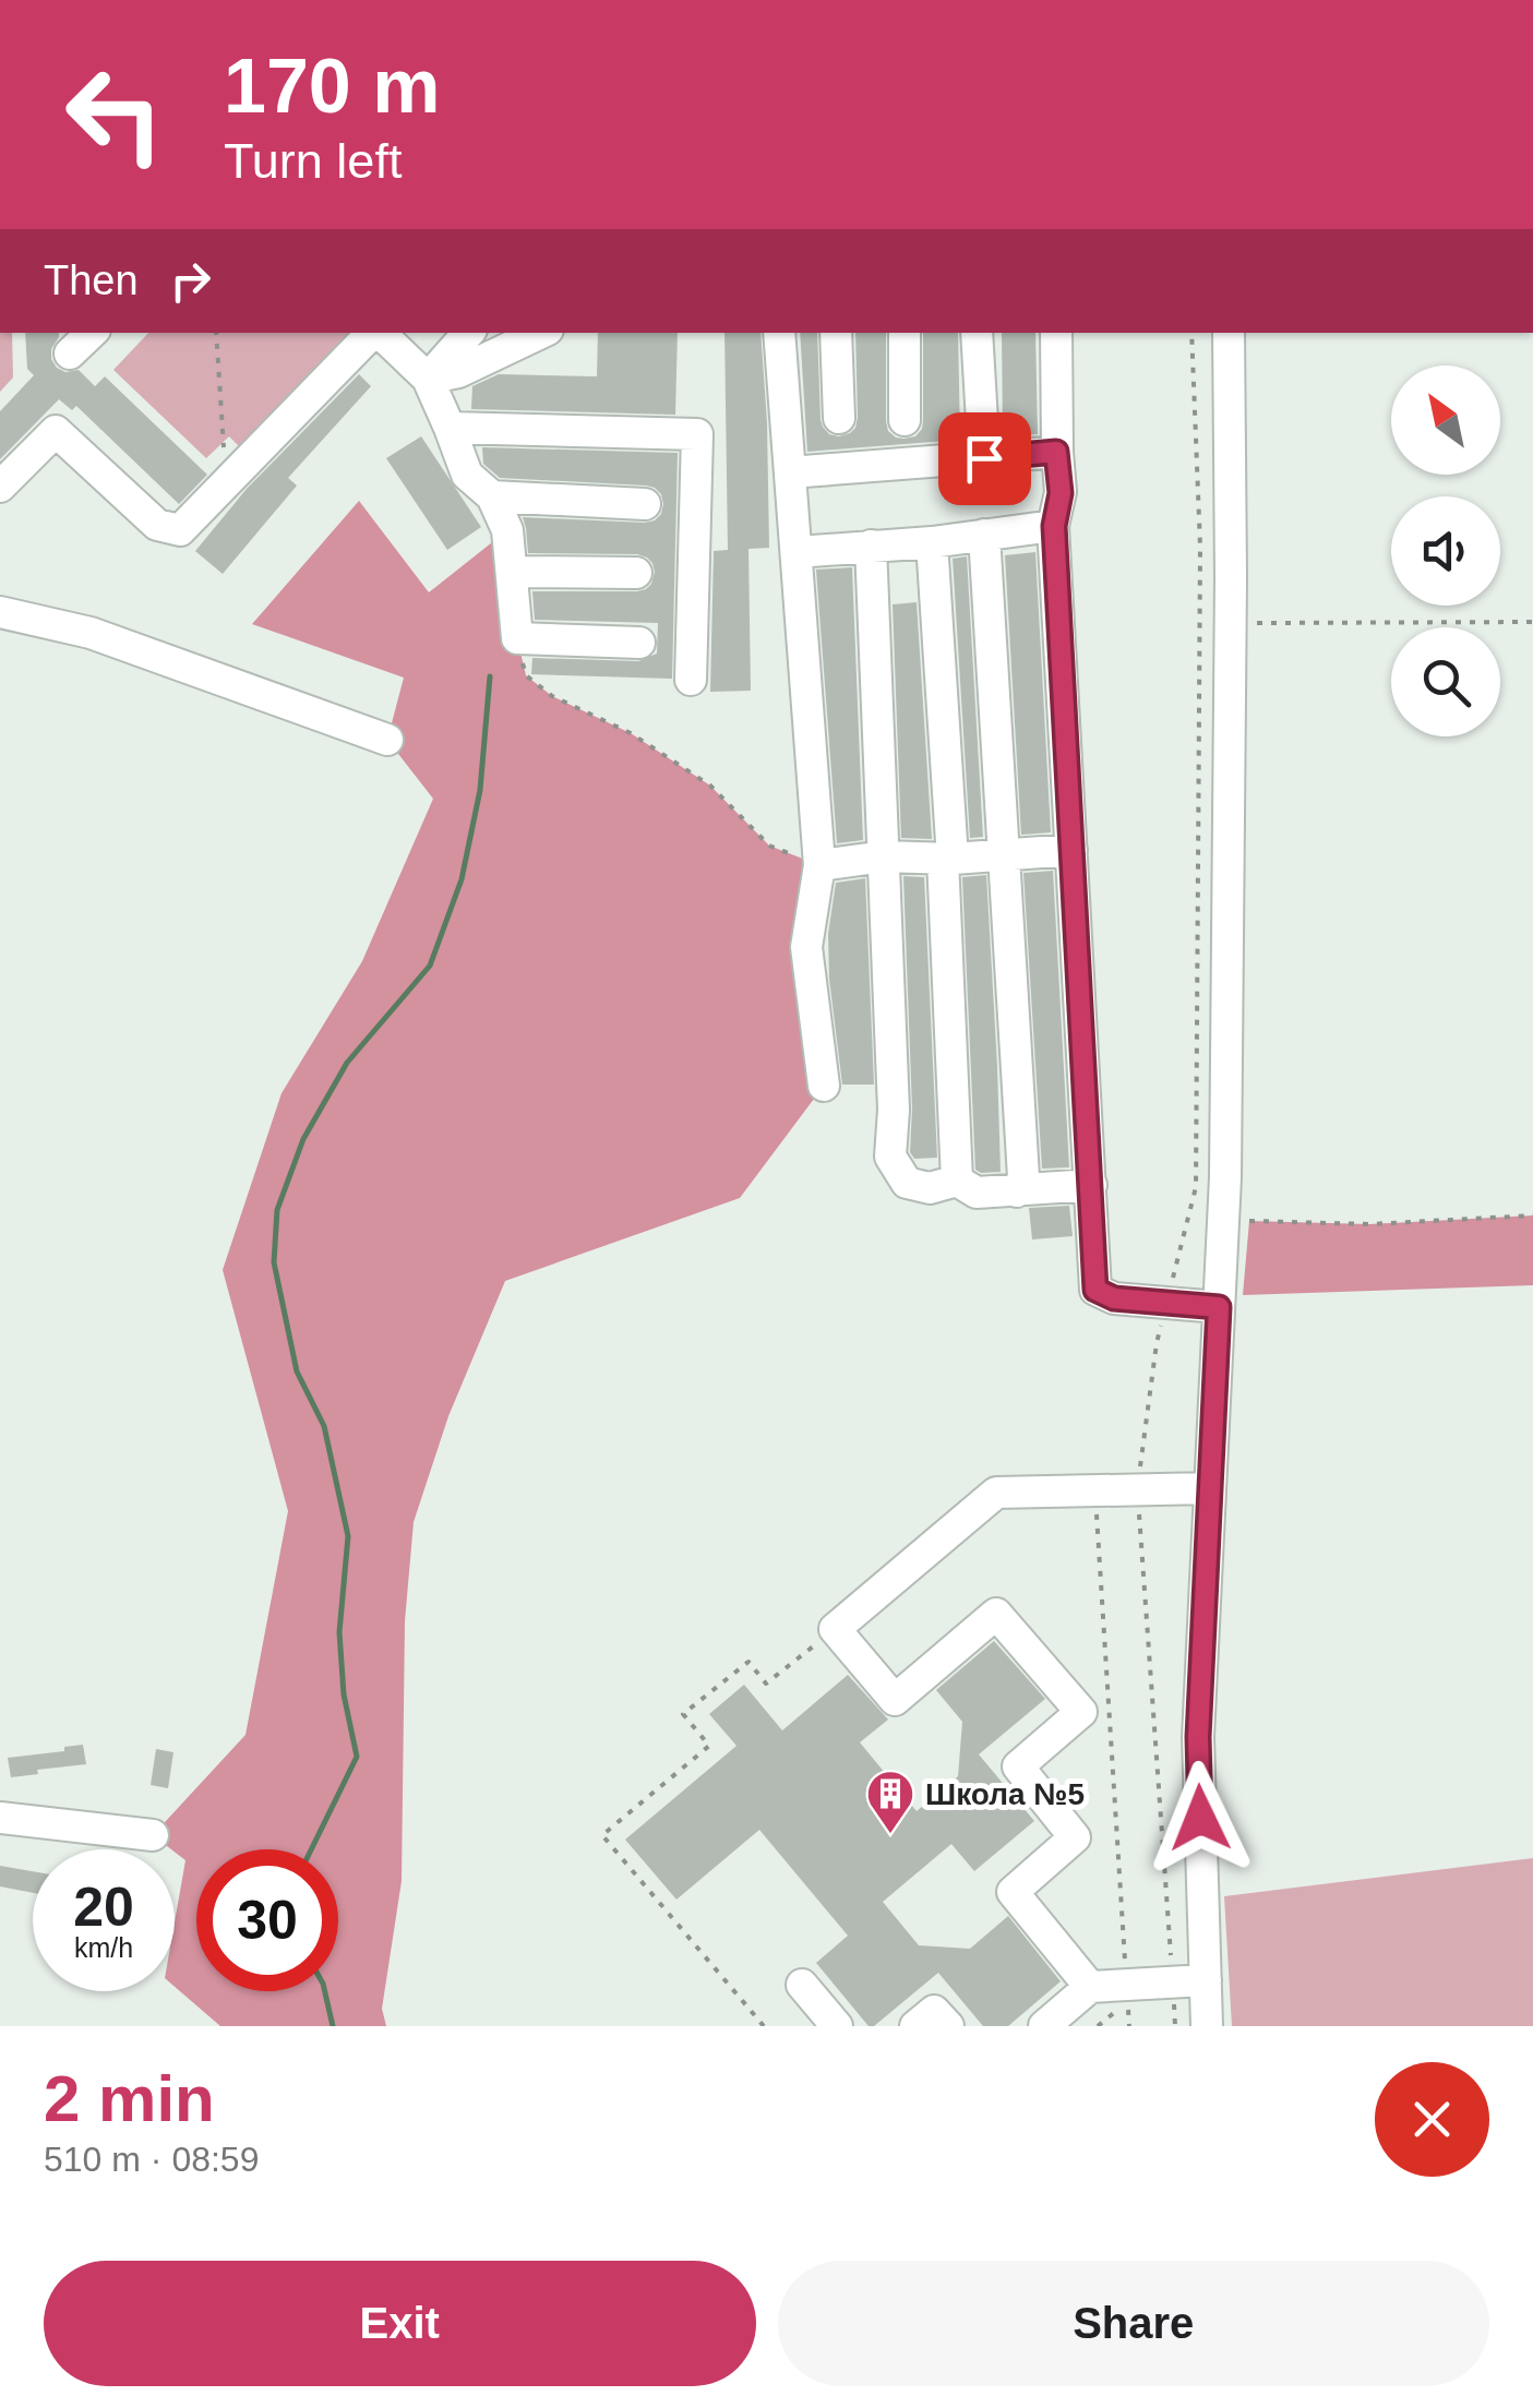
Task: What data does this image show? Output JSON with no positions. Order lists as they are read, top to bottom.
{
  "places": {
    "building": ["Школа №5"]
  },
  "north": "top left",
  "page": {
    "turn": ["170 m", "Turn left"],
    "then": "Then",
    "speed": "20 km/h",
    "limit": "30",
    "heading": ["2 min", "510 m · 08:59"],
    "buttons": ["Exit", "Share"]
  }
}
